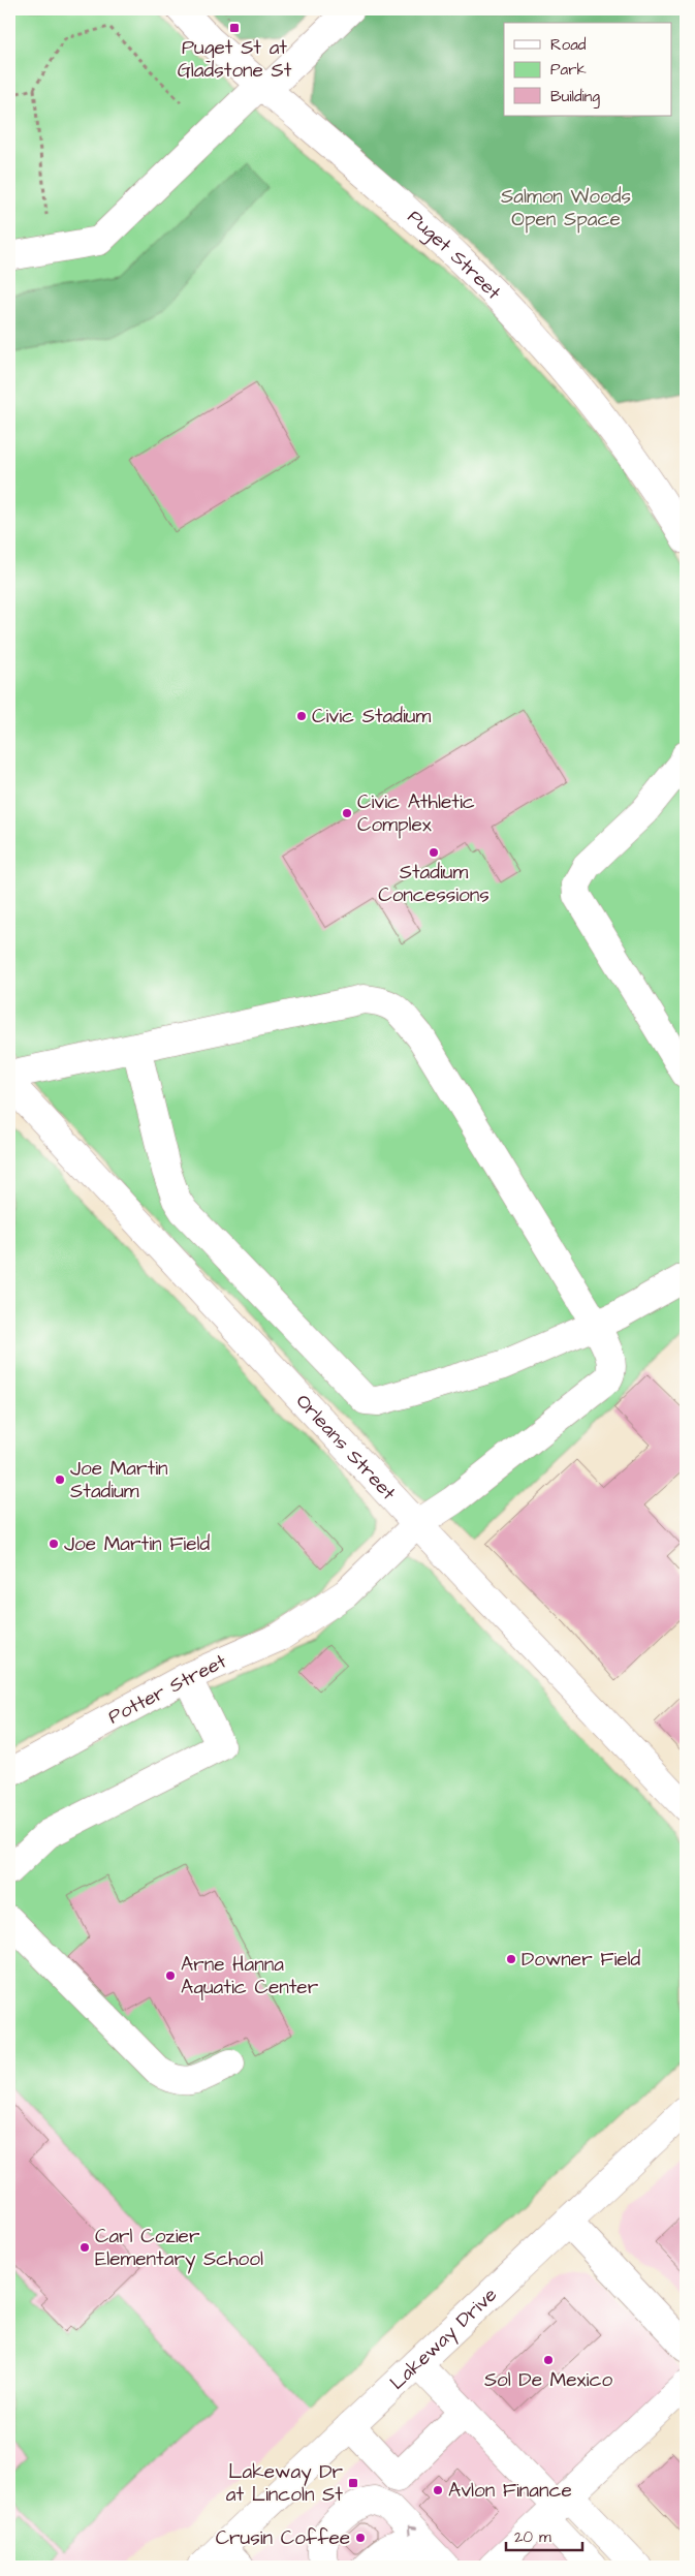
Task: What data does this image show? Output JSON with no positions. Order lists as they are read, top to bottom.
{
  "streets": {
    "street": [
      "Puget Street",
      "Orleans Street",
      "Potter Street",
      "Lakeway Drive"
    ]
  },
  "crossings": [
    ["Orleans Street", "Potter Street"]
  ],
  "parks": ["Salmon Woods Open Space"],
  "places": {
    "transit": ["Puget St at Gladstone St", "Lakeway Dr at Lincoln St"],
    "other": [
      "Civic Stadium",
      "Civic Athletic Complex",
      "Stadium Concessions",
      "Joe Martin Stadium",
      "Joe Martin Field",
      "Downer Field",
      "Arne Hanna Aquatic Center",
      "Carl Cozier Elementary School",
      "Sol De Mexico",
      "Avlon Finance",
      "Crusin Coffee"
    ]
  },
  "legend": ["Road", "Park", "Building"],
  "scale_bar": "20 m"
}
